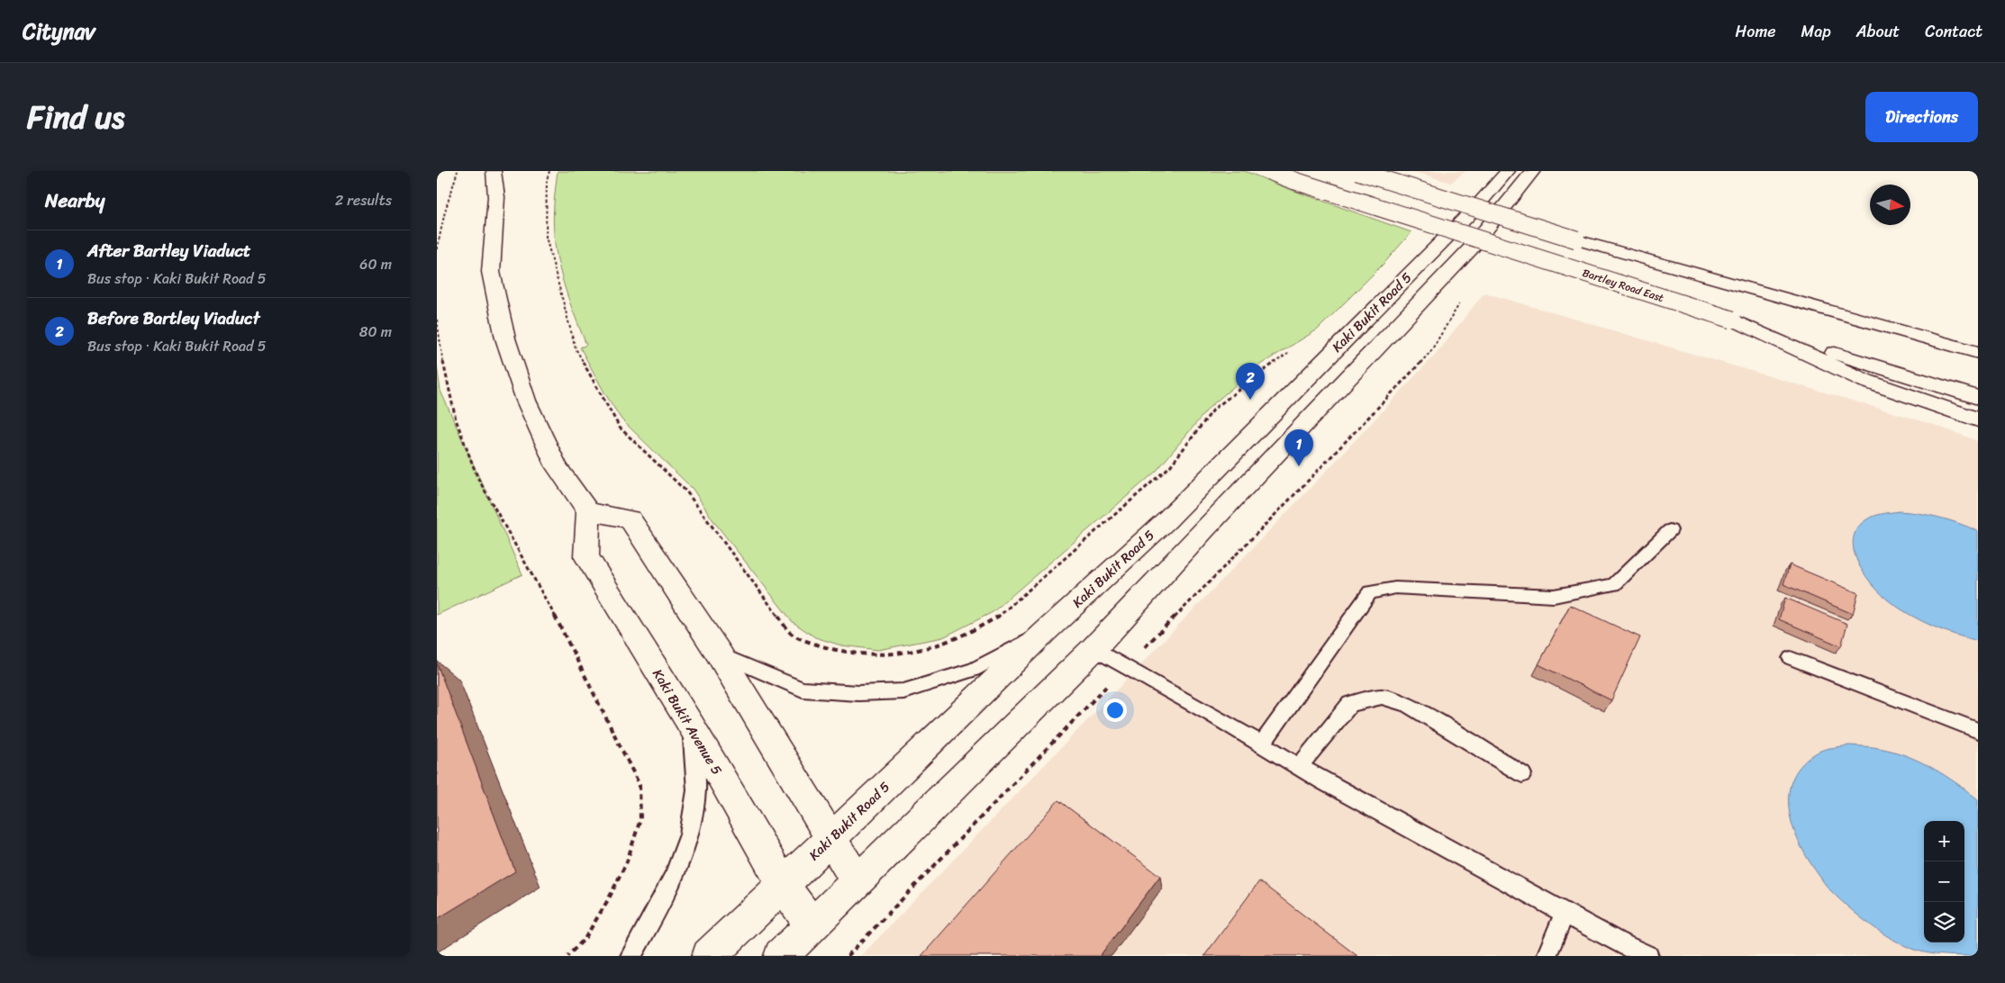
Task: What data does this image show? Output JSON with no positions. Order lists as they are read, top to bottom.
{
  "streets": {
    "main road": ["Bartley Road East", "Kaki Bukit Road 5", "Kaki Bukit Avenue 5"]
  },
  "crossings": [
    ["Kaki Bukit Road 5", "Kaki Bukit Avenue 5"]
  ],
  "north": "right",
  "page": {
    "header": "Citynav",
    "nav": [
      "Home",
      "Map",
      "About",
      "Contact"
    ],
    "title": "Find us",
    "buttons": "Directions",
    "heading": ["Nearby", "2 results"],
    "list": [
      {
        "mark": "1",
        "name": "After Bartley Viaduct",
        "note": "Bus stop · Kaki Bukit Road 5",
        "value": "60 m"
      },
      {
        "mark": "2",
        "name": "Before Bartley Viaduct",
        "note": "Bus stop · Kaki Bukit Road 5",
        "value": "80 m"
      }
    ],
    "pins": ["2", "1"],
    "map_buttons": ["+", "−"]
  }
}
